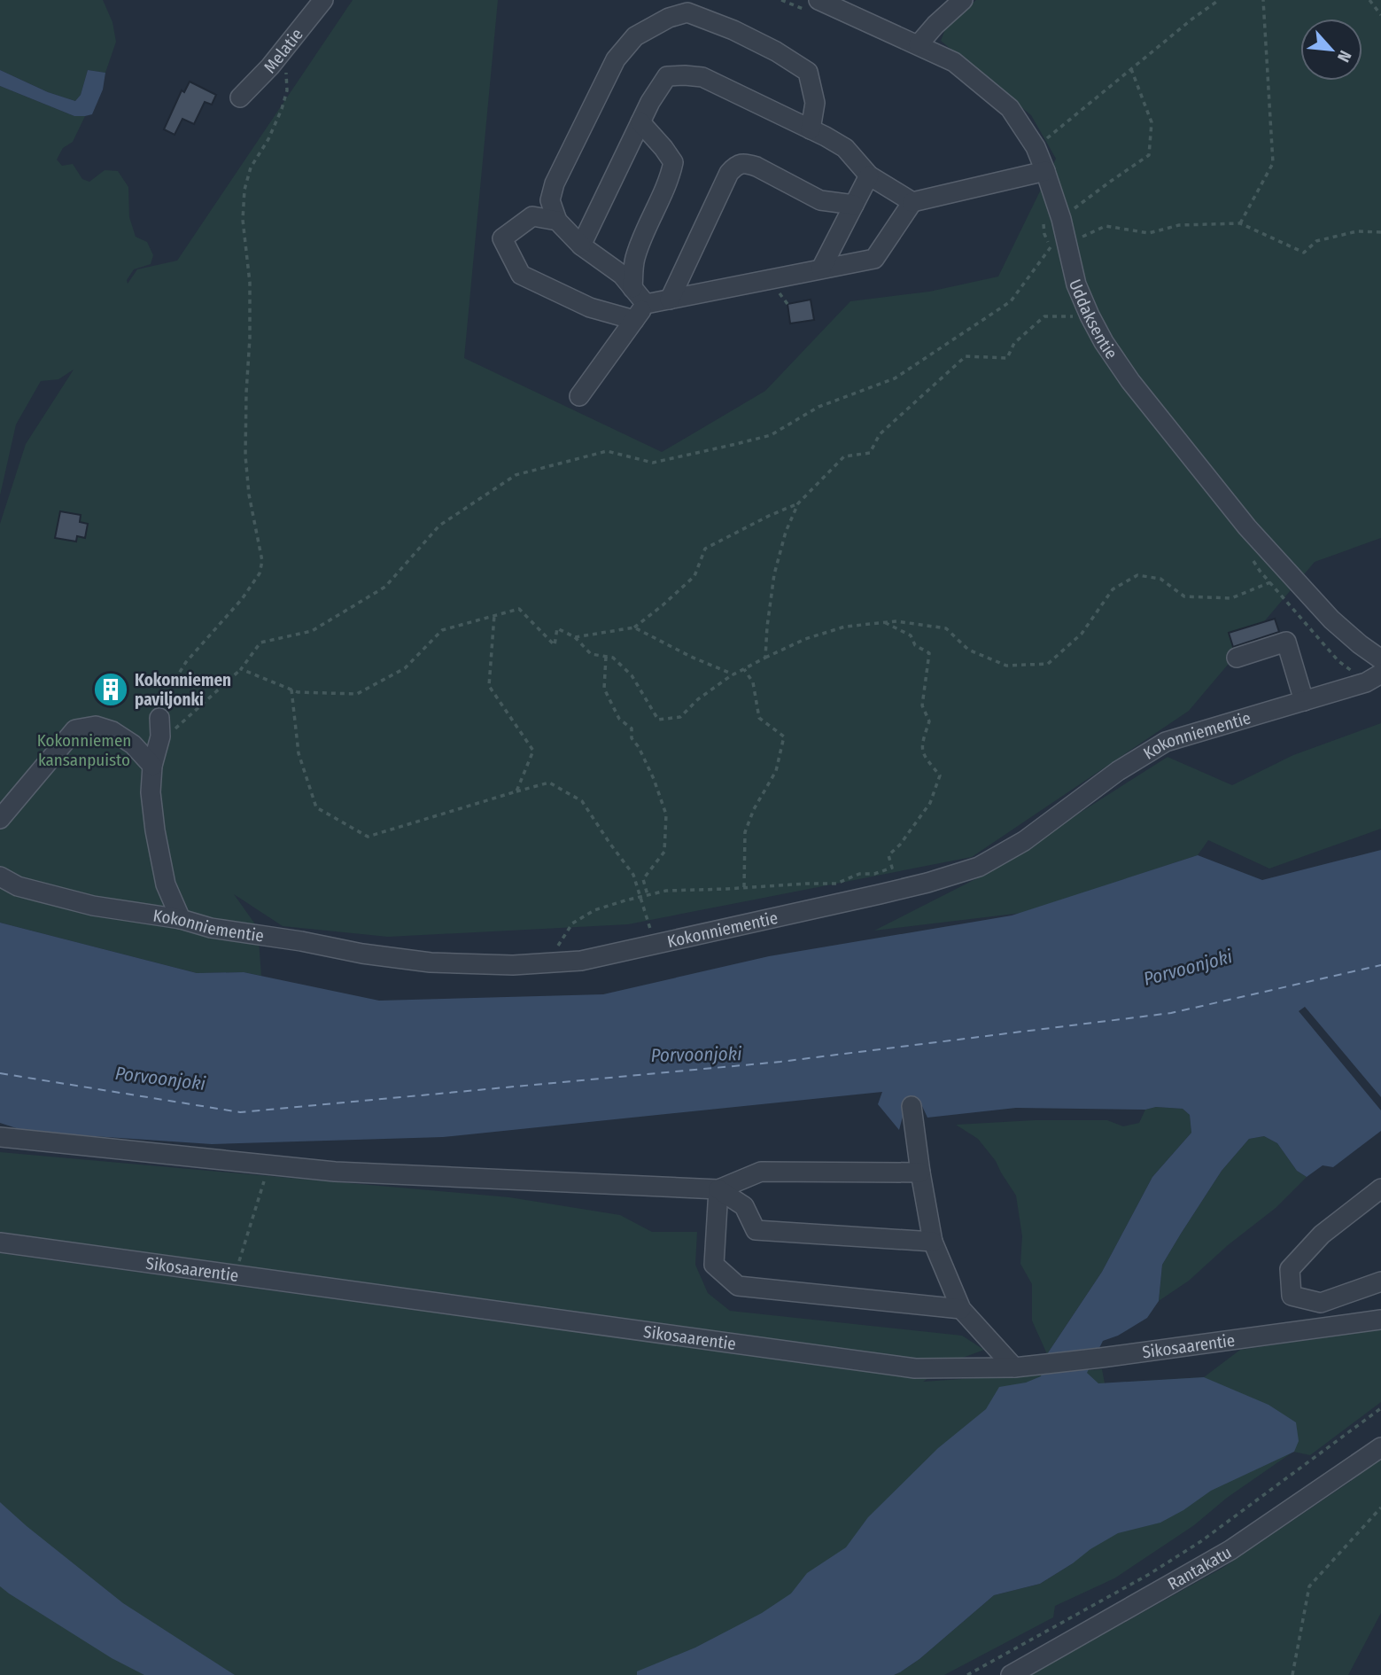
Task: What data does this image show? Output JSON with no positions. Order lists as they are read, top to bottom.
{
  "streets": {
    "street": [
      "Melatie",
      "Uddaksentie",
      "Kokonniementie",
      "Sikosaarentie",
      "Rantakatu"
    ]
  },
  "water": ["Porvoonjoki"],
  "parks": ["Kokonniemen kansanpuisto"],
  "places": {
    "building": ["Kokonniemen paviljonki"]
  },
  "north": "bottom right"
}
